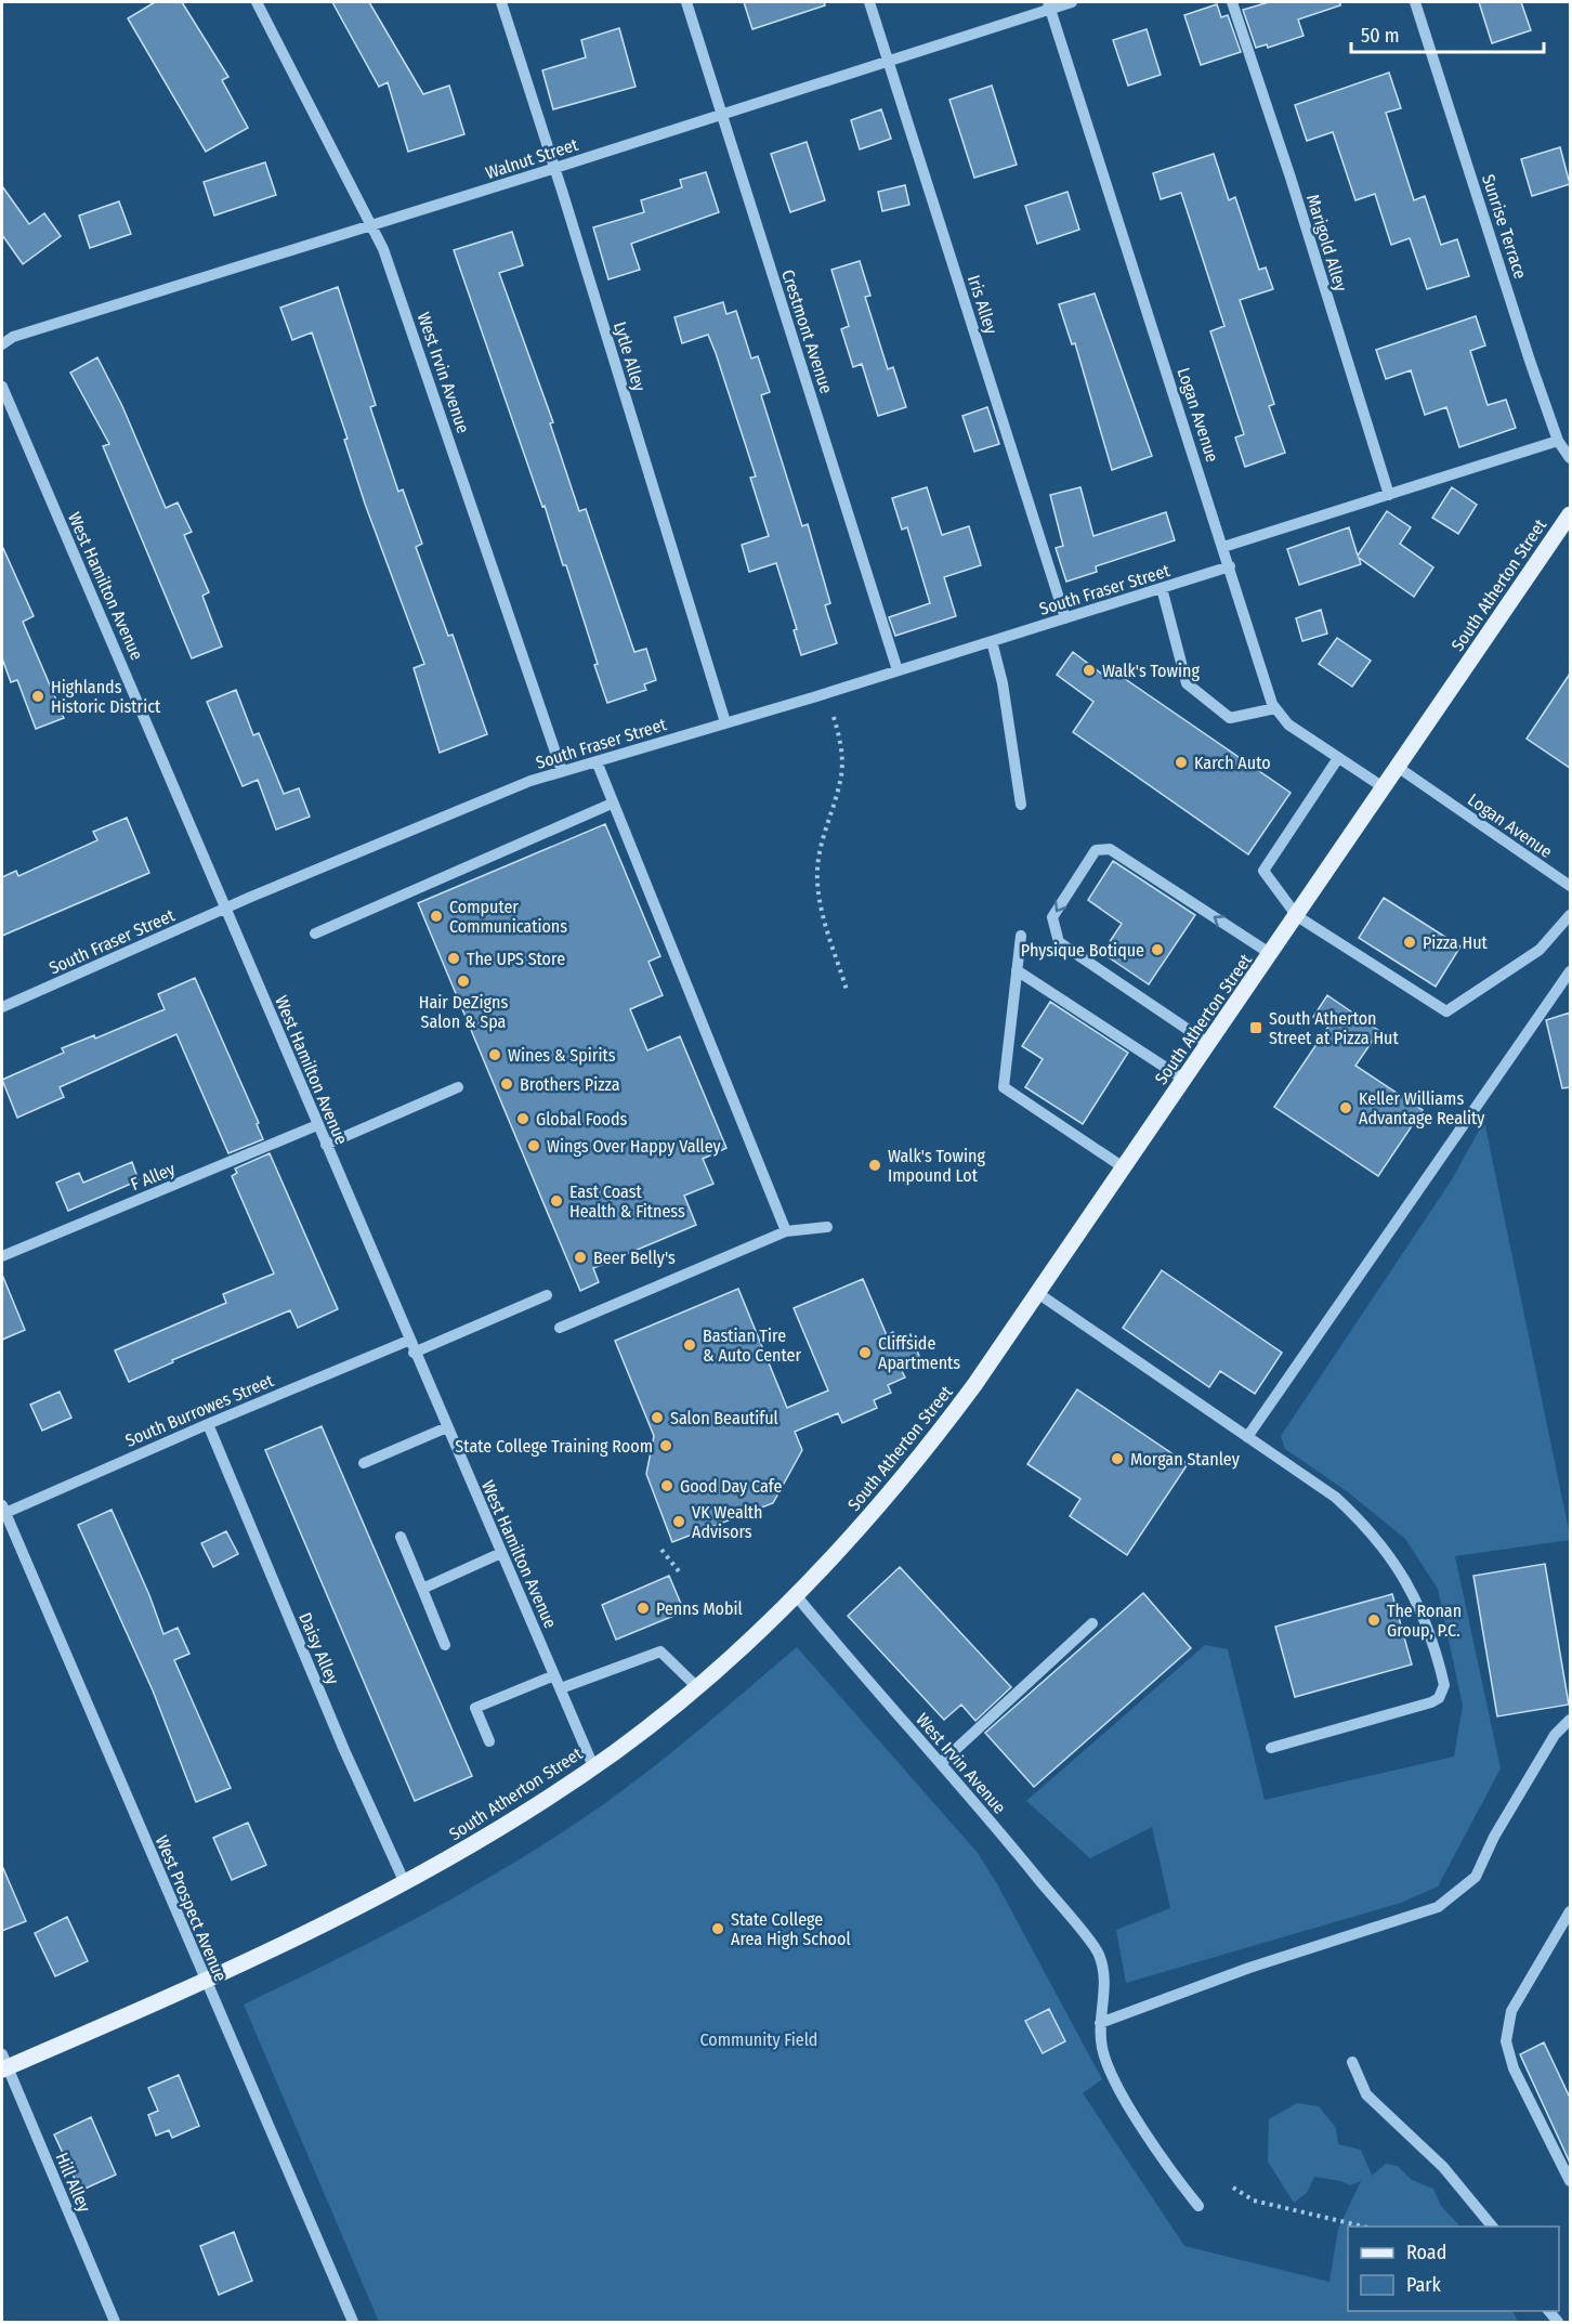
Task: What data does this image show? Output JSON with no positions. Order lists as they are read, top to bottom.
{
  "streets": {
    "main road": ["South Atherton Street"],
    "street": [
      "Walnut Street",
      "Sunrise Terrace",
      "Marigold Alley",
      "Iris Alley",
      "Crestmont Avenue",
      "Lytle Alley",
      "West Irvin Avenue",
      "Logan Avenue",
      "West Hamilton Avenue",
      "South Fraser Street",
      "F Alley",
      "South Burrowes Street",
      "Daisy Alley",
      "West Prospect Avenue",
      "Hill Alley"
    ]
  },
  "crossings": [
    ["Walnut Street", "Iris Alley"],
    ["Walnut Street", "Crestmont Avenue"],
    ["Walnut Street", "Lytle Alley"],
    ["Walnut Street", "West Irvin Avenue"],
    ["Walnut Street", "Logan Avenue"],
    ["Iris Alley", "South Fraser Street"],
    ["Crestmont Avenue", "South Fraser Street"],
    ["Lytle Alley", "South Fraser Street"],
    ["West Irvin Avenue", "South Atherton Street"],
    ["West Irvin Avenue", "South Fraser Street"],
    ["Logan Avenue", "South Atherton Street"],
    ["Logan Avenue", "South Fraser Street"],
    ["South Atherton Street", "West Hamilton Avenue"],
    ["South Atherton Street", "Daisy Alley"],
    ["South Atherton Street", "West Prospect Avenue"],
    ["South Atherton Street", "Hill Alley"],
    ["West Hamilton Avenue", "South Fraser Street"],
    ["West Hamilton Avenue", "F Alley"],
    ["West Hamilton Avenue", "South Burrowes Street"],
    ["South Burrowes Street", "Daisy Alley"],
    ["South Burrowes Street", "West Prospect Avenue"]
  ],
  "parks": ["Community Field"],
  "places": {
    "other": [
      "Walk's Towing",
      "Highlands Historic District",
      "Karch Auto",
      "Computer Communications",
      "Pizza Hut",
      "Physique Botique",
      "The UPS Store",
      "Hair DeZigns Salon & Spa",
      "Wines & Spirits",
      "Brothers Pizza",
      "Keller Williams Advantage Reality",
      "Global Foods",
      "Wings Over Happy Valley",
      "Walk's Towing Impound Lot",
      "East Coast Health & Fitness",
      "Beer Belly's",
      "Bastian Tire & Auto Center",
      "Cliffside Apartments",
      "Salon Beautiful",
      "State College Training Room",
      "Morgan Stanley",
      "Good Day Cafe",
      "VK Wealth Advisors",
      "Penns Mobil",
      "The Ronan Group, P.C.",
      "State College Area High School"
    ],
    "transit": ["South Atherton Street at Pizza Hut"]
  },
  "legend": ["Road", "Park"],
  "scale_bar": "50 m"
}
